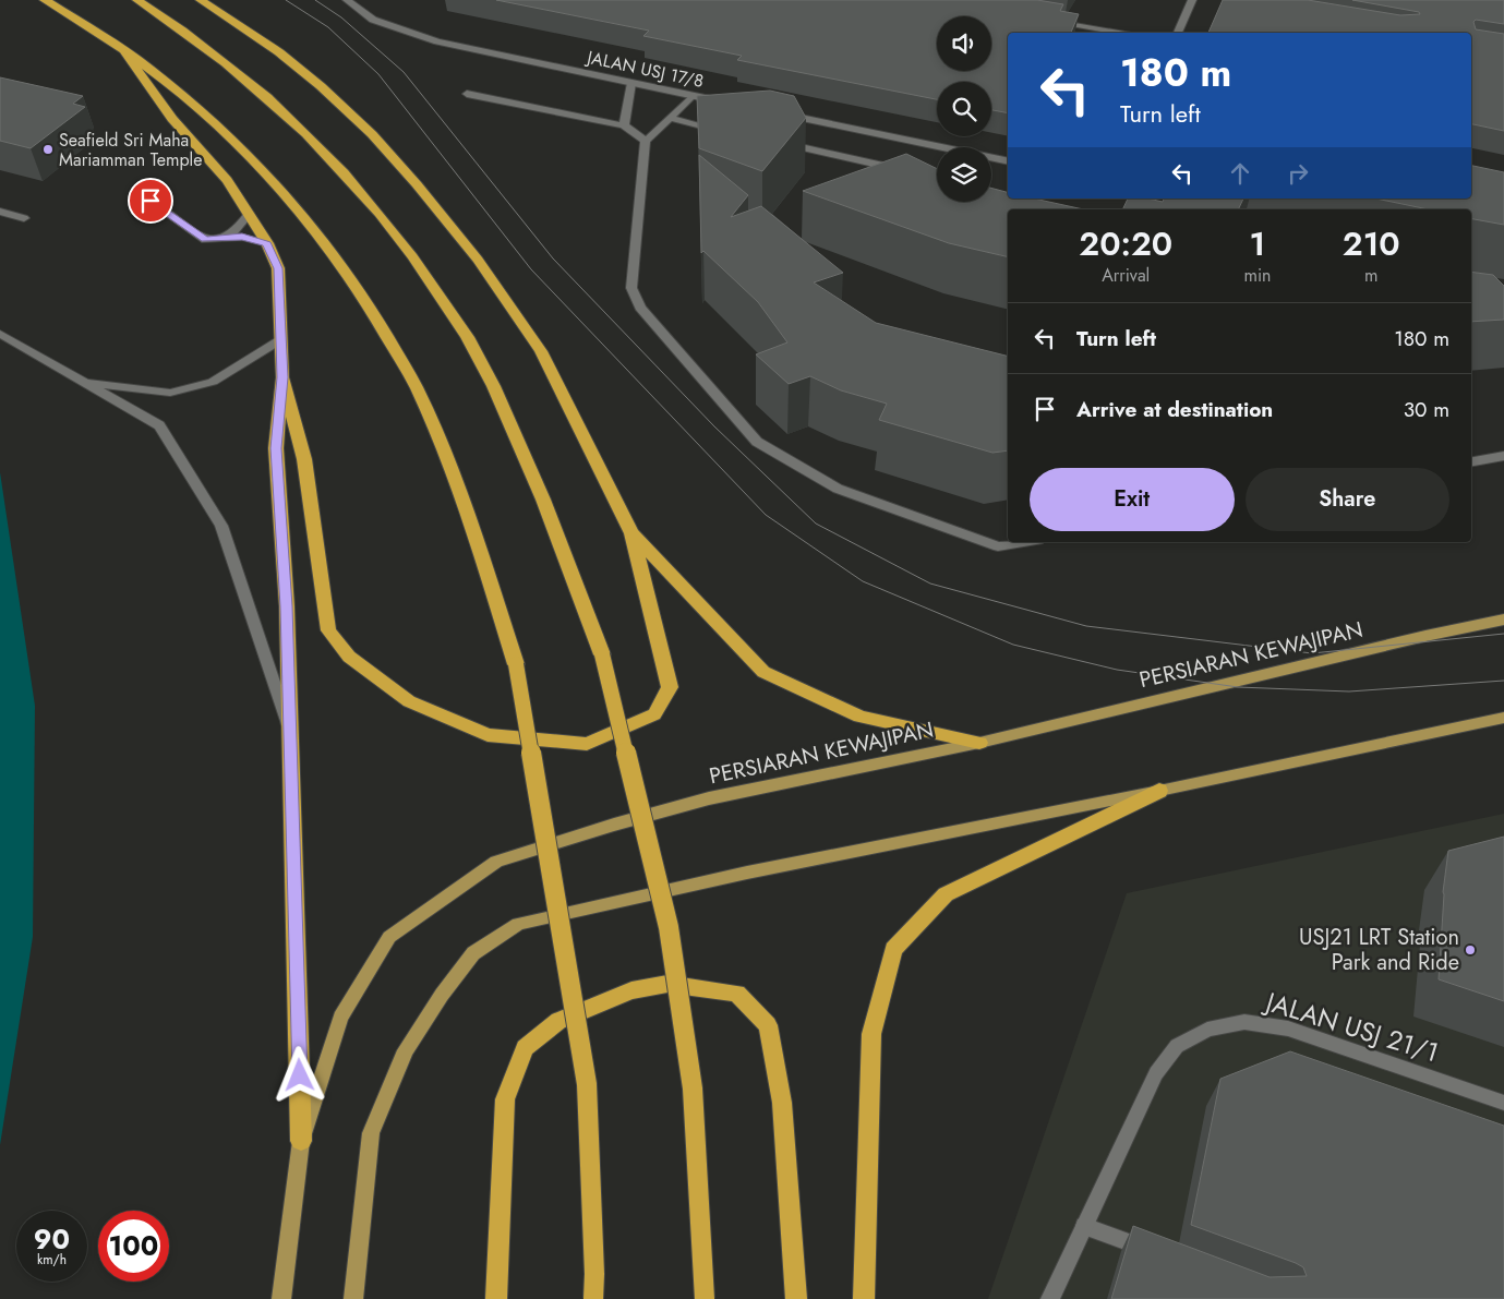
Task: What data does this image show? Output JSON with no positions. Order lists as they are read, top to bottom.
{
  "streets": {
    "main road": ["PERSIARAN KEWAJIPAN"],
    "street": ["JALAN USJ 17/8", "JALAN USJ 21/1"]
  },
  "places": ["Seafield Sri Maha Mariamman Temple", "USJ21 LRT Station Park and Ride"],
  "page": {
    "turn": ["180 m", "Turn left"],
    "eta": [
      "20:20",
      "Arrival",
      "1",
      "min",
      "210",
      "m"
    ],
    "list": [
      {
        "name": "Turn left",
        "value": "180 m"
      },
      {
        "name": "Arrive at destination",
        "value": "30 m"
      }
    ],
    "buttons": ["Exit", "Share"],
    "speed": "90 km/h",
    "limit": "100"
  }
}
